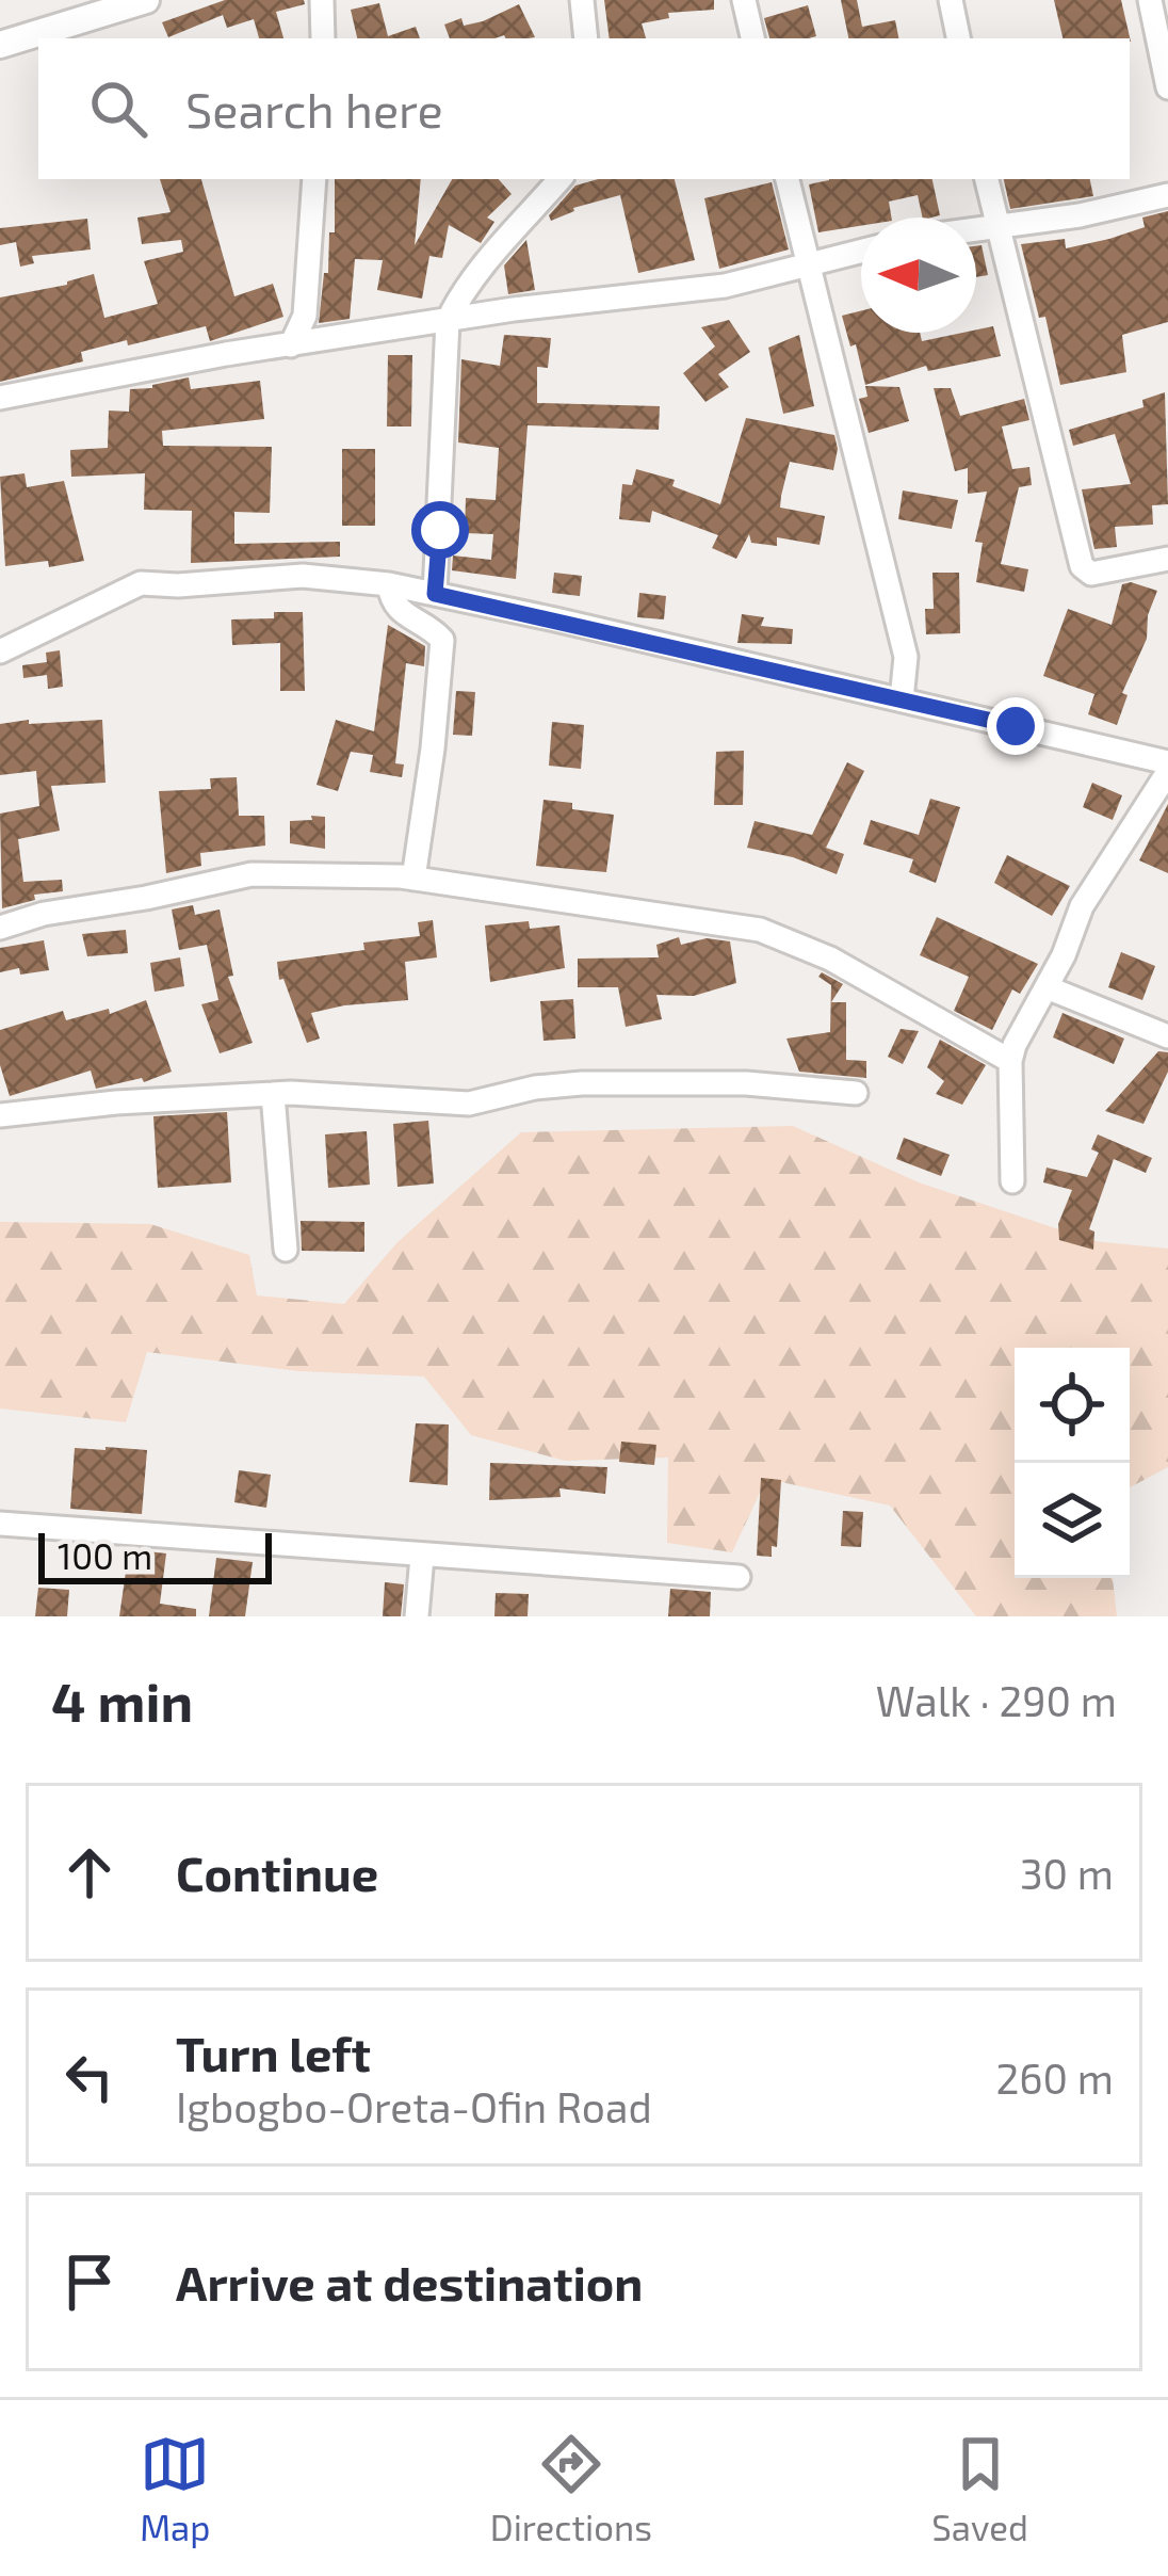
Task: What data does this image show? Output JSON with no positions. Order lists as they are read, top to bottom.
{
  "scale_bar": "100 m",
  "north": "left",
  "page": {
    "search": "Search here",
    "scale": "100 m",
    "heading": ["4 min", "Walk · 290 m"],
    "list": [
      ["Continue", "30 m"],
      ["Turn left", "Igbogbo-Oreta-Ofin Road", "260 m"],
      "Arrive at destination"
    ],
    "nav": ["Map", "Directions", "Saved"]
  }
}
